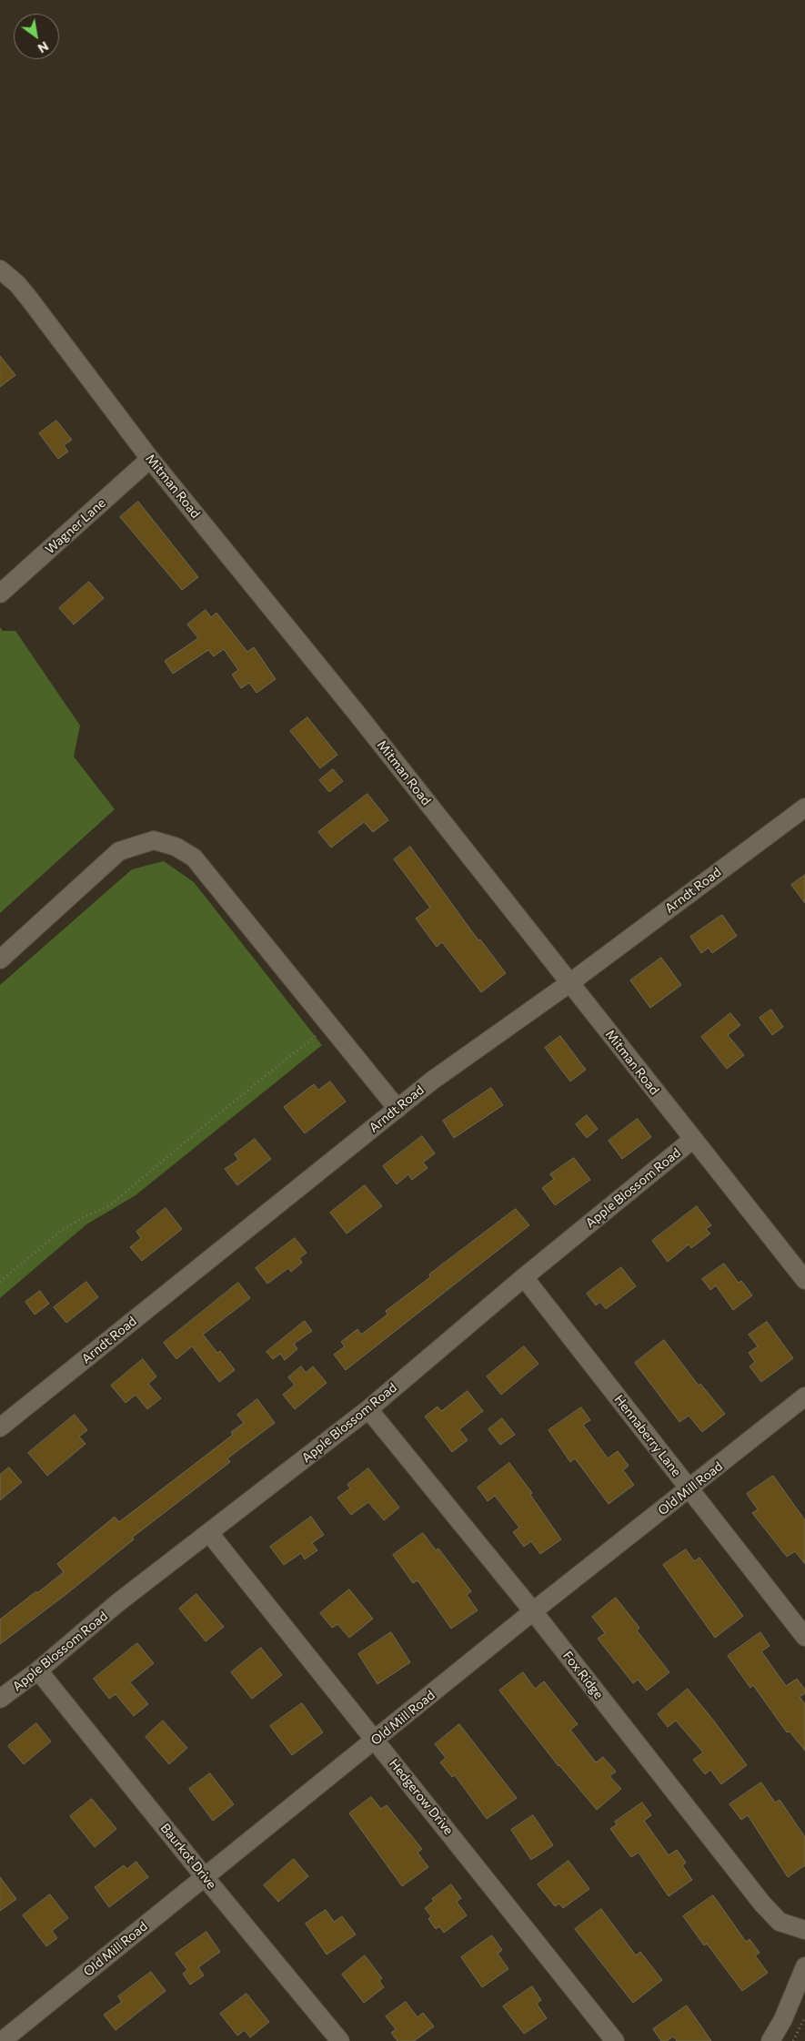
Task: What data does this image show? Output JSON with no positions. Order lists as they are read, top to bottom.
{
  "streets": {
    "street": [
      "Mitman Road",
      "Wagner Lane",
      "Arndt Road",
      "Apple Blossom Road",
      "Hennaberry Lane",
      "Old Mill Road",
      "Fox Ridge",
      "Hedgerow Drive",
      "Baurkot Drive"
    ]
  },
  "crossings": [
    ["Mitman Road", "Wagner Lane"],
    ["Mitman Road", "Arndt Road"],
    ["Mitman Road", "Apple Blossom Road"],
    ["Apple Blossom Road", "Hennaberry Lane"],
    ["Apple Blossom Road", "Fox Ridge"],
    ["Apple Blossom Road", "Hedgerow Drive"],
    ["Apple Blossom Road", "Baurkot Drive"],
    ["Hennaberry Lane", "Old Mill Road"],
    ["Old Mill Road", "Fox Ridge"],
    ["Old Mill Road", "Hedgerow Drive"],
    ["Old Mill Road", "Baurkot Drive"]
  ],
  "north": "bottom right"
}
